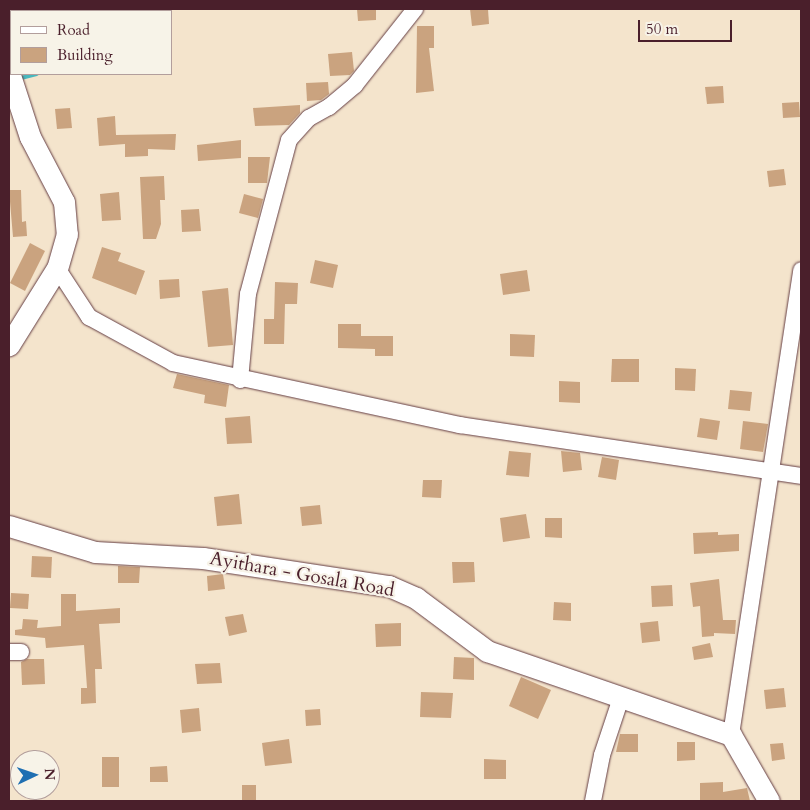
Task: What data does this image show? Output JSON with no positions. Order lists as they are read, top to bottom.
{
  "streets": {
    "main road": ["Ayithara - Gosala Road"]
  },
  "legend": ["Road", "Building"],
  "scale_bar": "50 m",
  "north": "right"
}
